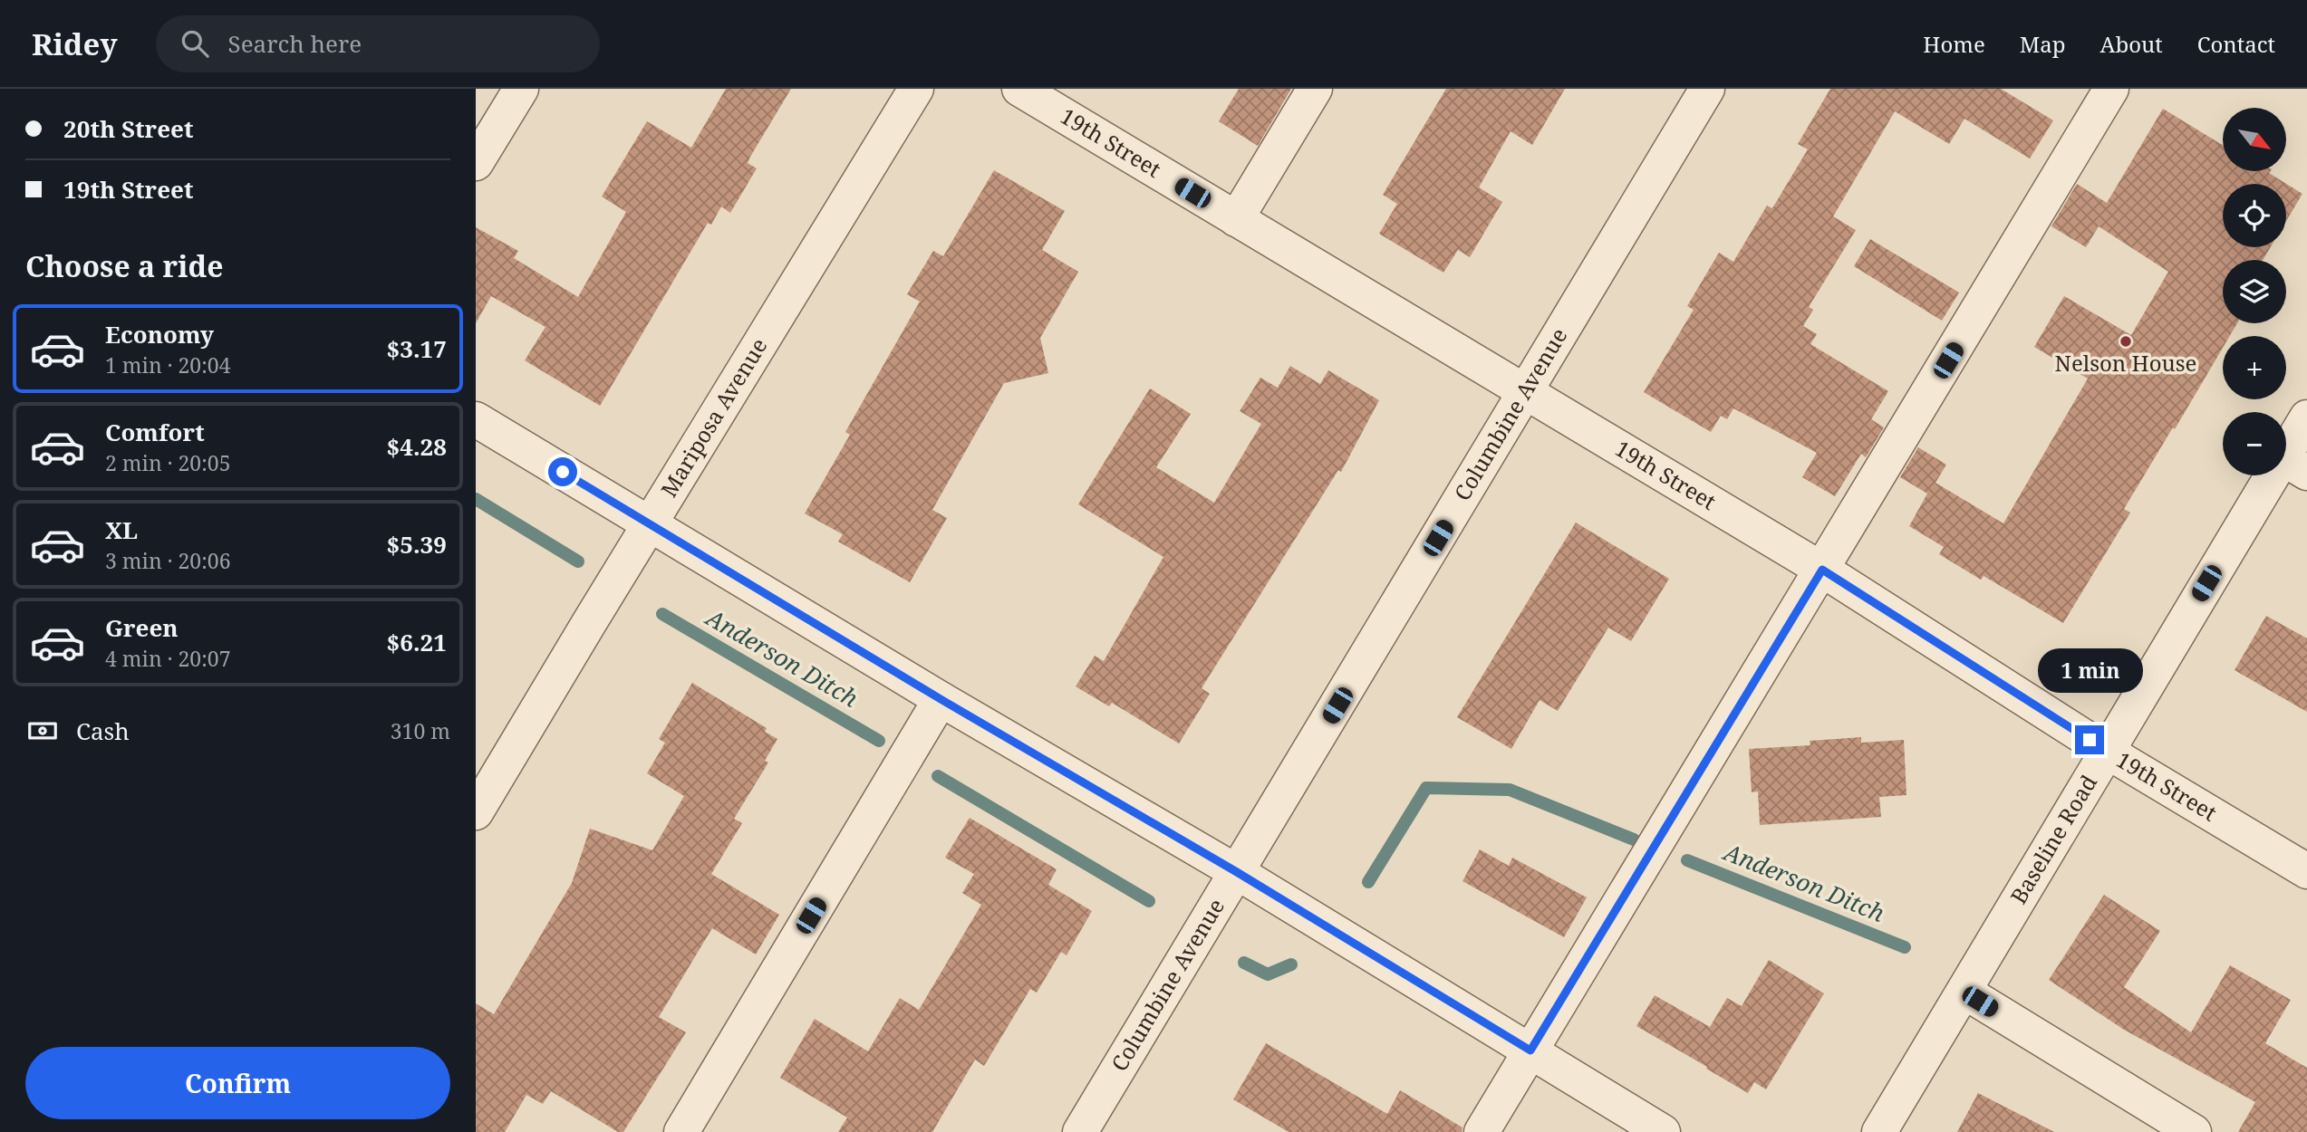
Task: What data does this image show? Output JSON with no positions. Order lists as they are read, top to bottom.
{
  "streets": {
    "street": [
      "19th Street",
      "Columbine Avenue",
      "Mariposa Avenue",
      "Baseline Road"
    ]
  },
  "crossings": [
    ["19th Street", "Columbine Avenue"],
    ["19th Street", "Baseline Road"]
  ],
  "water": ["Anderson Ditch"],
  "places": ["Nelson House"],
  "north": "bottom right",
  "page": {
    "header": "Ridey",
    "search": "Search here",
    "nav": [
      "Home",
      "Map",
      "About",
      "Contact"
    ],
    "banner": ["20th Street", "19th Street"],
    "map_buttons": ["+", "−"],
    "heading": "Choose a ride",
    "list": [
      {
        "name": "Economy",
        "note": "1 min · 20:04",
        "value": "$3.17"
      },
      {
        "name": "Comfort",
        "note": "2 min · 20:05",
        "value": "$4.28"
      },
      {
        "name": "XL",
        "note": "3 min · 20:06",
        "value": "$5.39"
      },
      {
        "name": "Green",
        "note": "4 min · 20:07",
        "value": "$6.21"
      }
    ],
    "bubble": "1 min",
    "pay": ["Cash", "310 m"],
    "buttons": "Confirm"
  }
}
